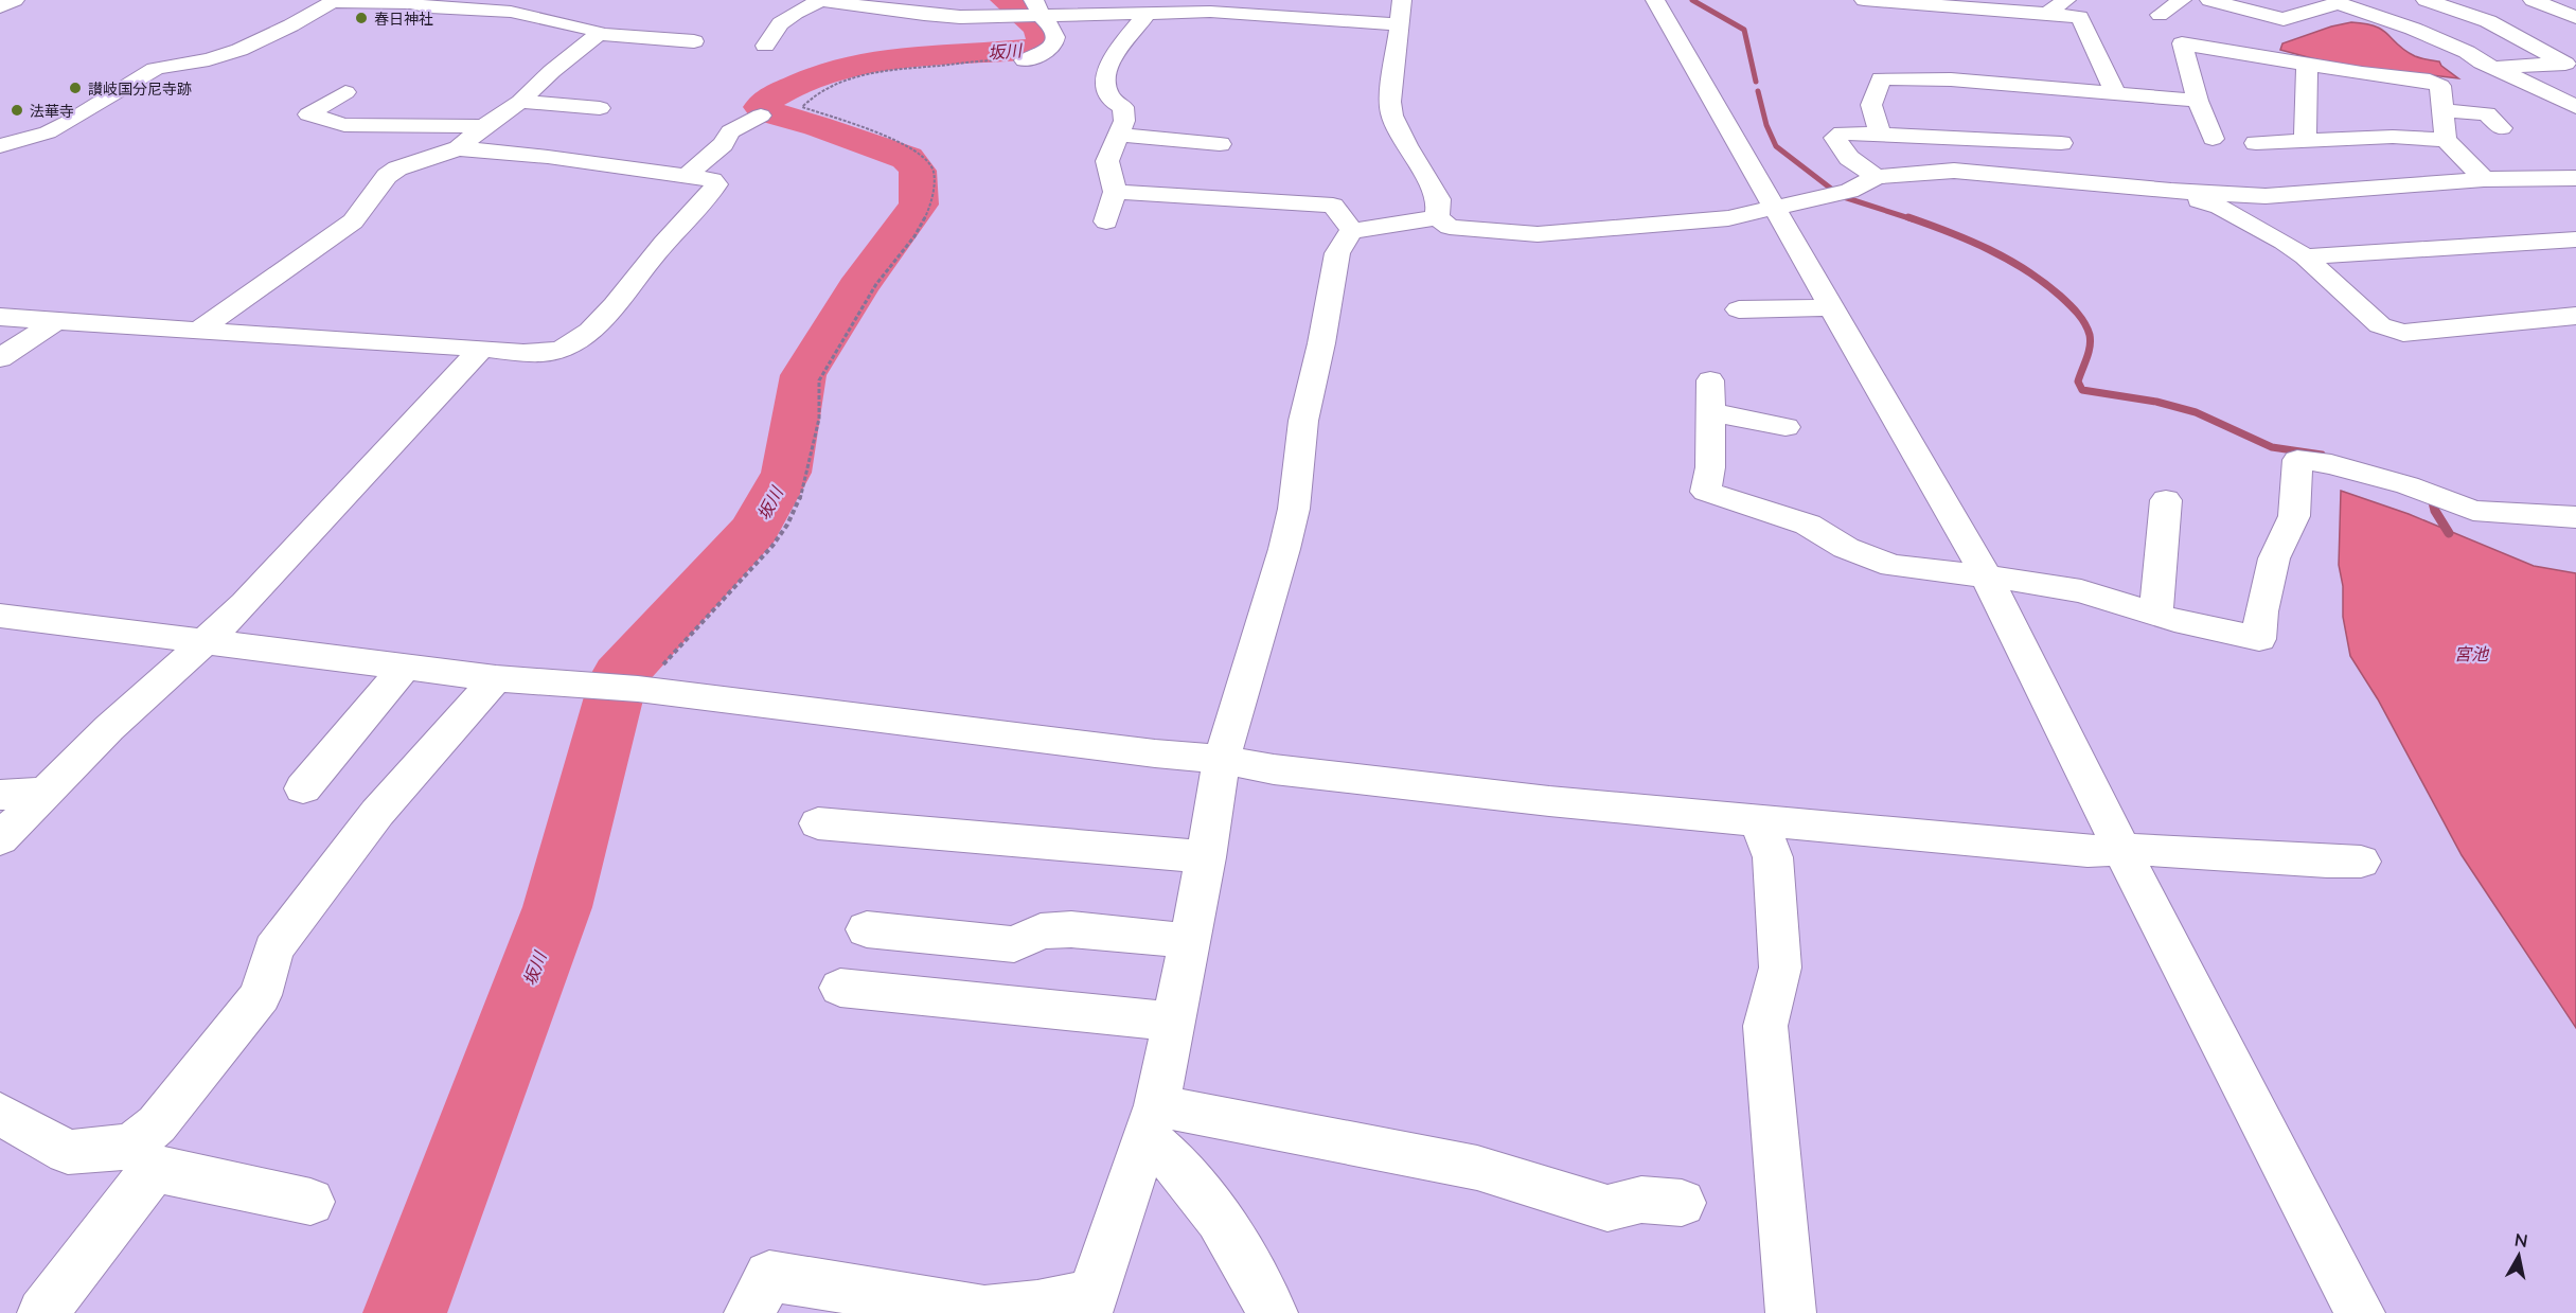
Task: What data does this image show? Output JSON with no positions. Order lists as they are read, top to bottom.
{
  "water": ["坂川", "宮池"],
  "places": ["春日神社", "讃岐国分尼寺跡", "法華寺"],
  "north": "top"
}
